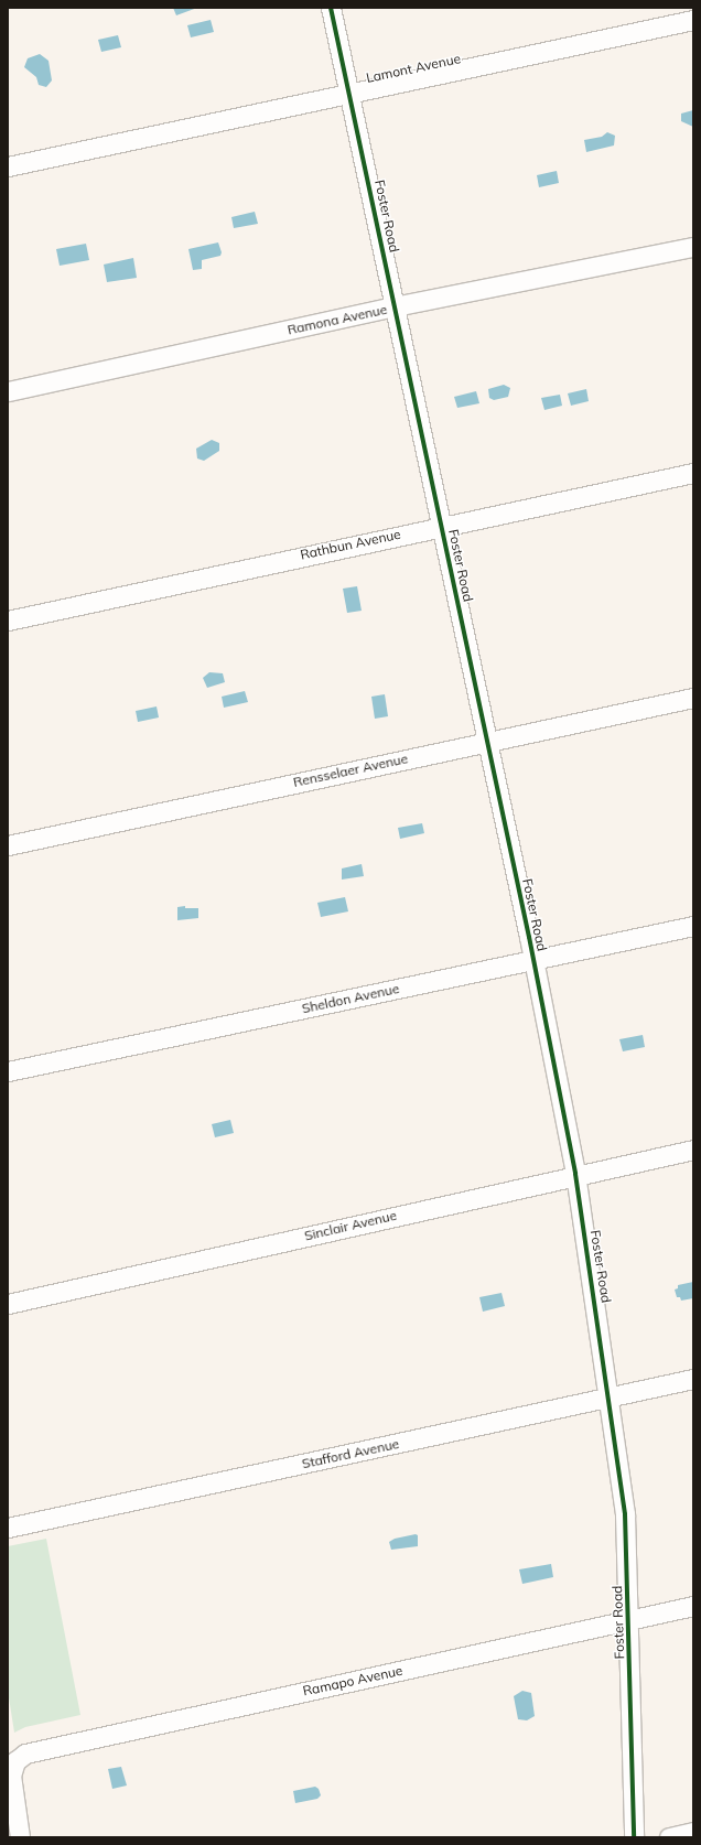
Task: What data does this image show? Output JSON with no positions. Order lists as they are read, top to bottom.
{
  "streets": {
    "street": [
      "Lamont Avenue",
      "Foster Road",
      "Ramona Avenue",
      "Rathbun Avenue",
      "Rensselaer Avenue",
      "Sheldon Avenue",
      "Sinclair Avenue",
      "Stafford Avenue",
      "Ramapo Avenue"
    ]
  },
  "crossings": [
    ["Lamont Avenue", "Foster Road"],
    ["Foster Road", "Ramona Avenue"],
    ["Foster Road", "Rathbun Avenue"],
    ["Foster Road", "Rensselaer Avenue"],
    ["Foster Road", "Sheldon Avenue"],
    ["Foster Road", "Sinclair Avenue"],
    ["Foster Road", "Stafford Avenue"],
    ["Foster Road", "Ramapo Avenue"]
  ]
}
